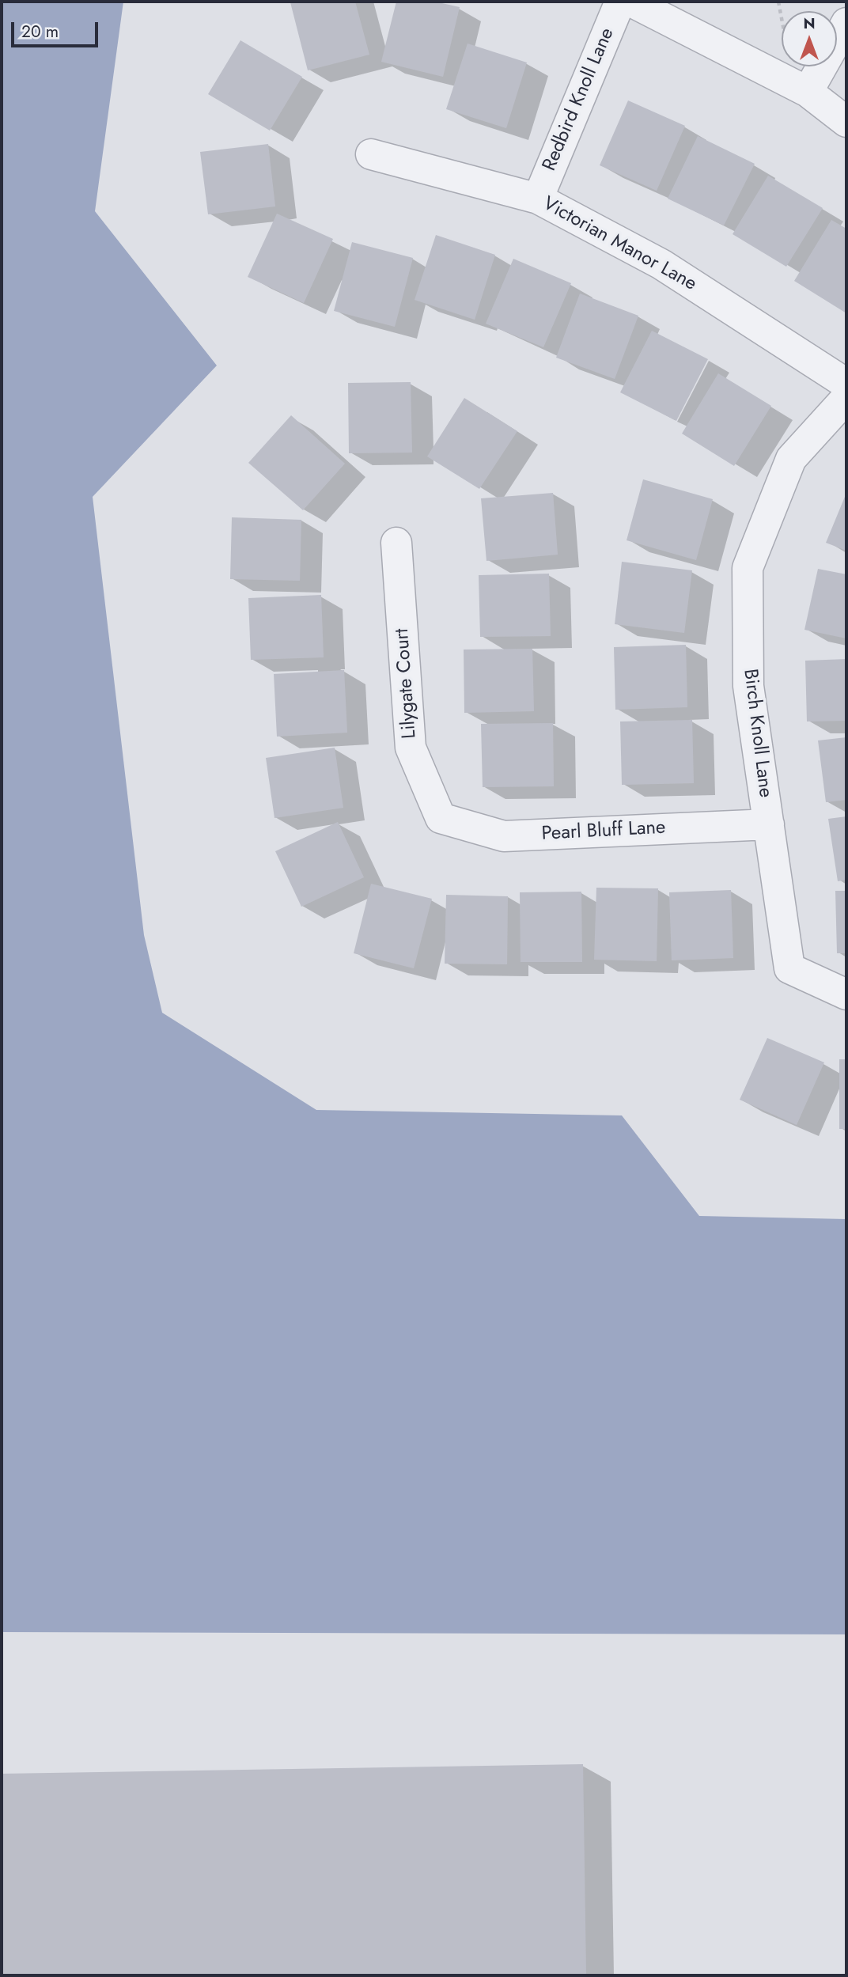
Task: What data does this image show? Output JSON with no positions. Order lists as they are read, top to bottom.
{
  "streets": {
    "street": [
      "Redbird Knoll Lane",
      "Victorian Manor Lane",
      "Lilygate Court",
      "Birch Knoll Lane",
      "Pearl Bluff Lane"
    ]
  },
  "crossings": [
    ["Redbird Knoll Lane", "Victorian Manor Lane"],
    ["Lilygate Court", "Pearl Bluff Lane"],
    ["Birch Knoll Lane", "Pearl Bluff Lane"]
  ],
  "scale_bar": "20 m",
  "north": "top"
}
